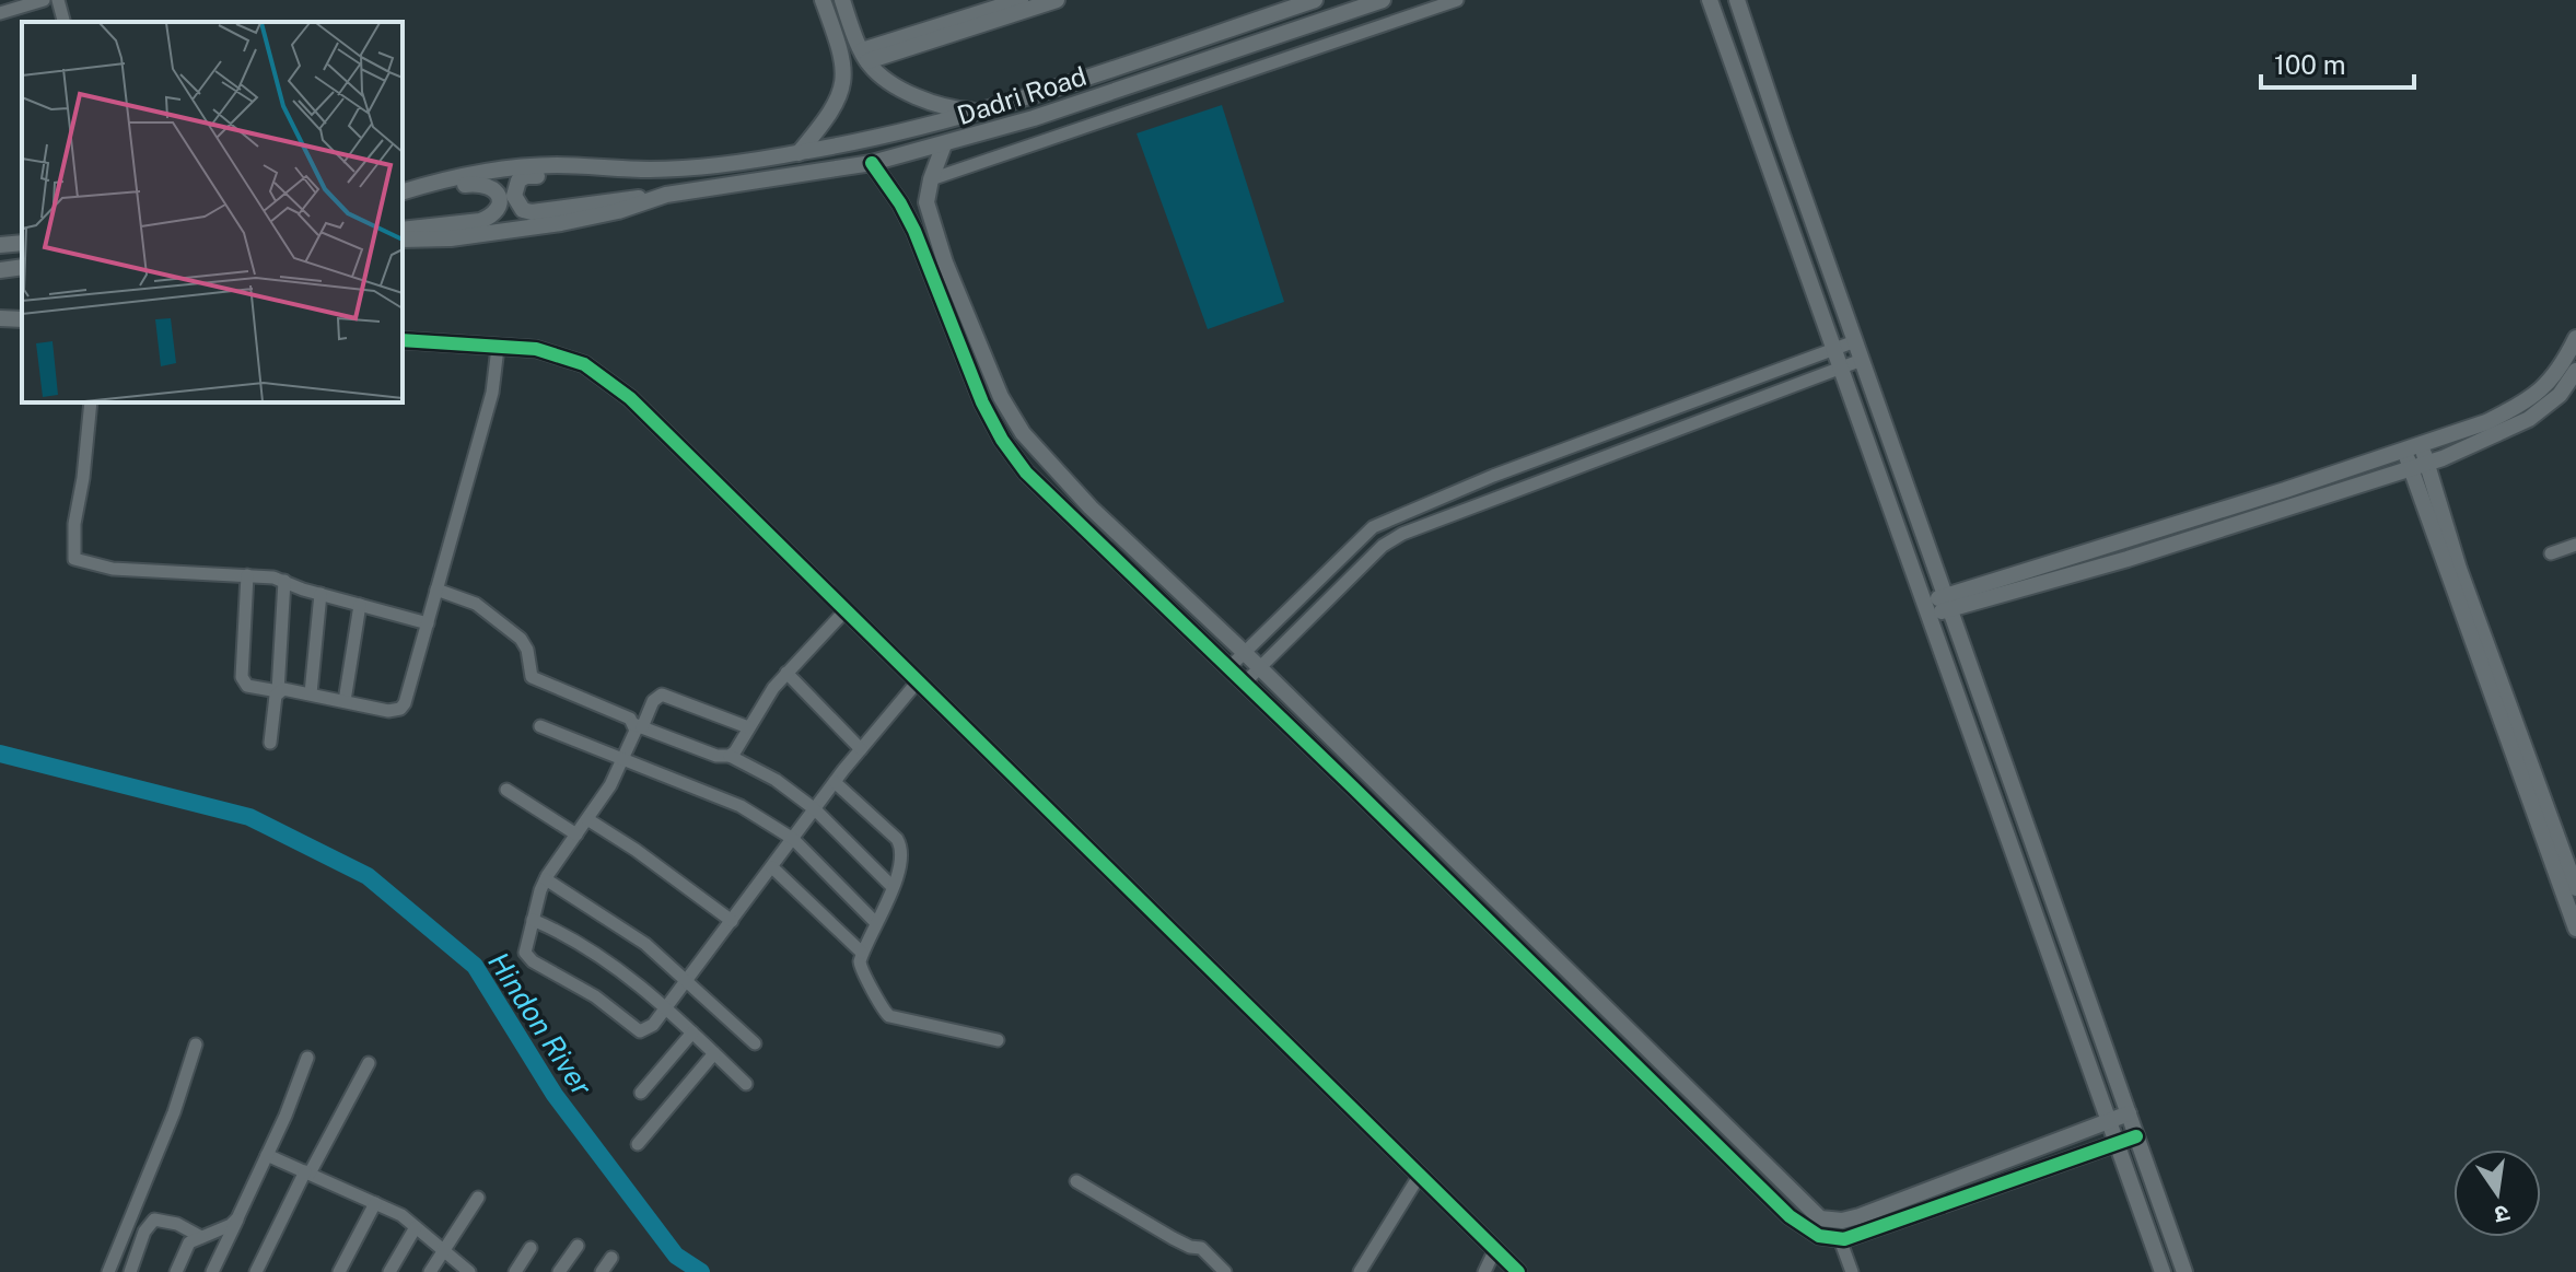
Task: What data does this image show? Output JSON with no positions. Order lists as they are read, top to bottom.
{
  "streets": {
    "street": ["Dadri Road"]
  },
  "water": ["Hindon River"],
  "scale_bar": "100 m",
  "north": "bottom"
}
